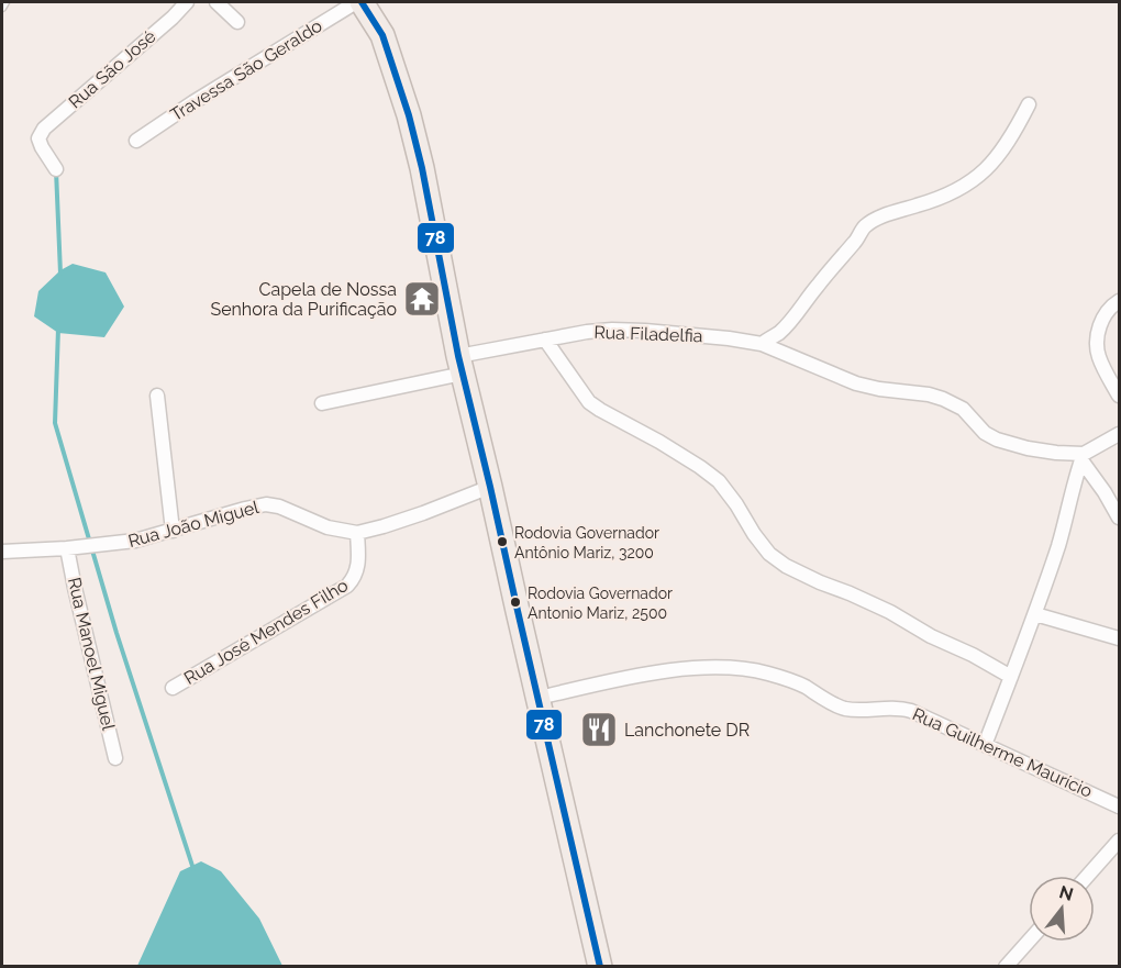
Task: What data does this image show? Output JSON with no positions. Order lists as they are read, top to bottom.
{
  "streets": {
    "street": [
      "Rua São José",
      "Travessa São Geraldo",
      "Rua Filadelfia",
      "Rua João Miguel",
      "Rua José Mendes Filho",
      "Rua Manoel Miguel",
      "Rua Guilherme Maurício"
    ]
  },
  "crossings": [
    ["Rua João Miguel", "Rua José Mendes Filho"],
    ["Rua João Miguel", "Rua Manoel Miguel"]
  ],
  "places": {
    "temple": ["Capela de Nossa Senhora da Purificação"],
    "other": ["Rodovia Governador Antônio Mariz, 3200", "Rodovia Governador Antonio Mariz, 2500"],
    "restaurant": ["Lanchonete DR"]
  },
  "lines": ["transit line 78"],
  "north": "top"
}
